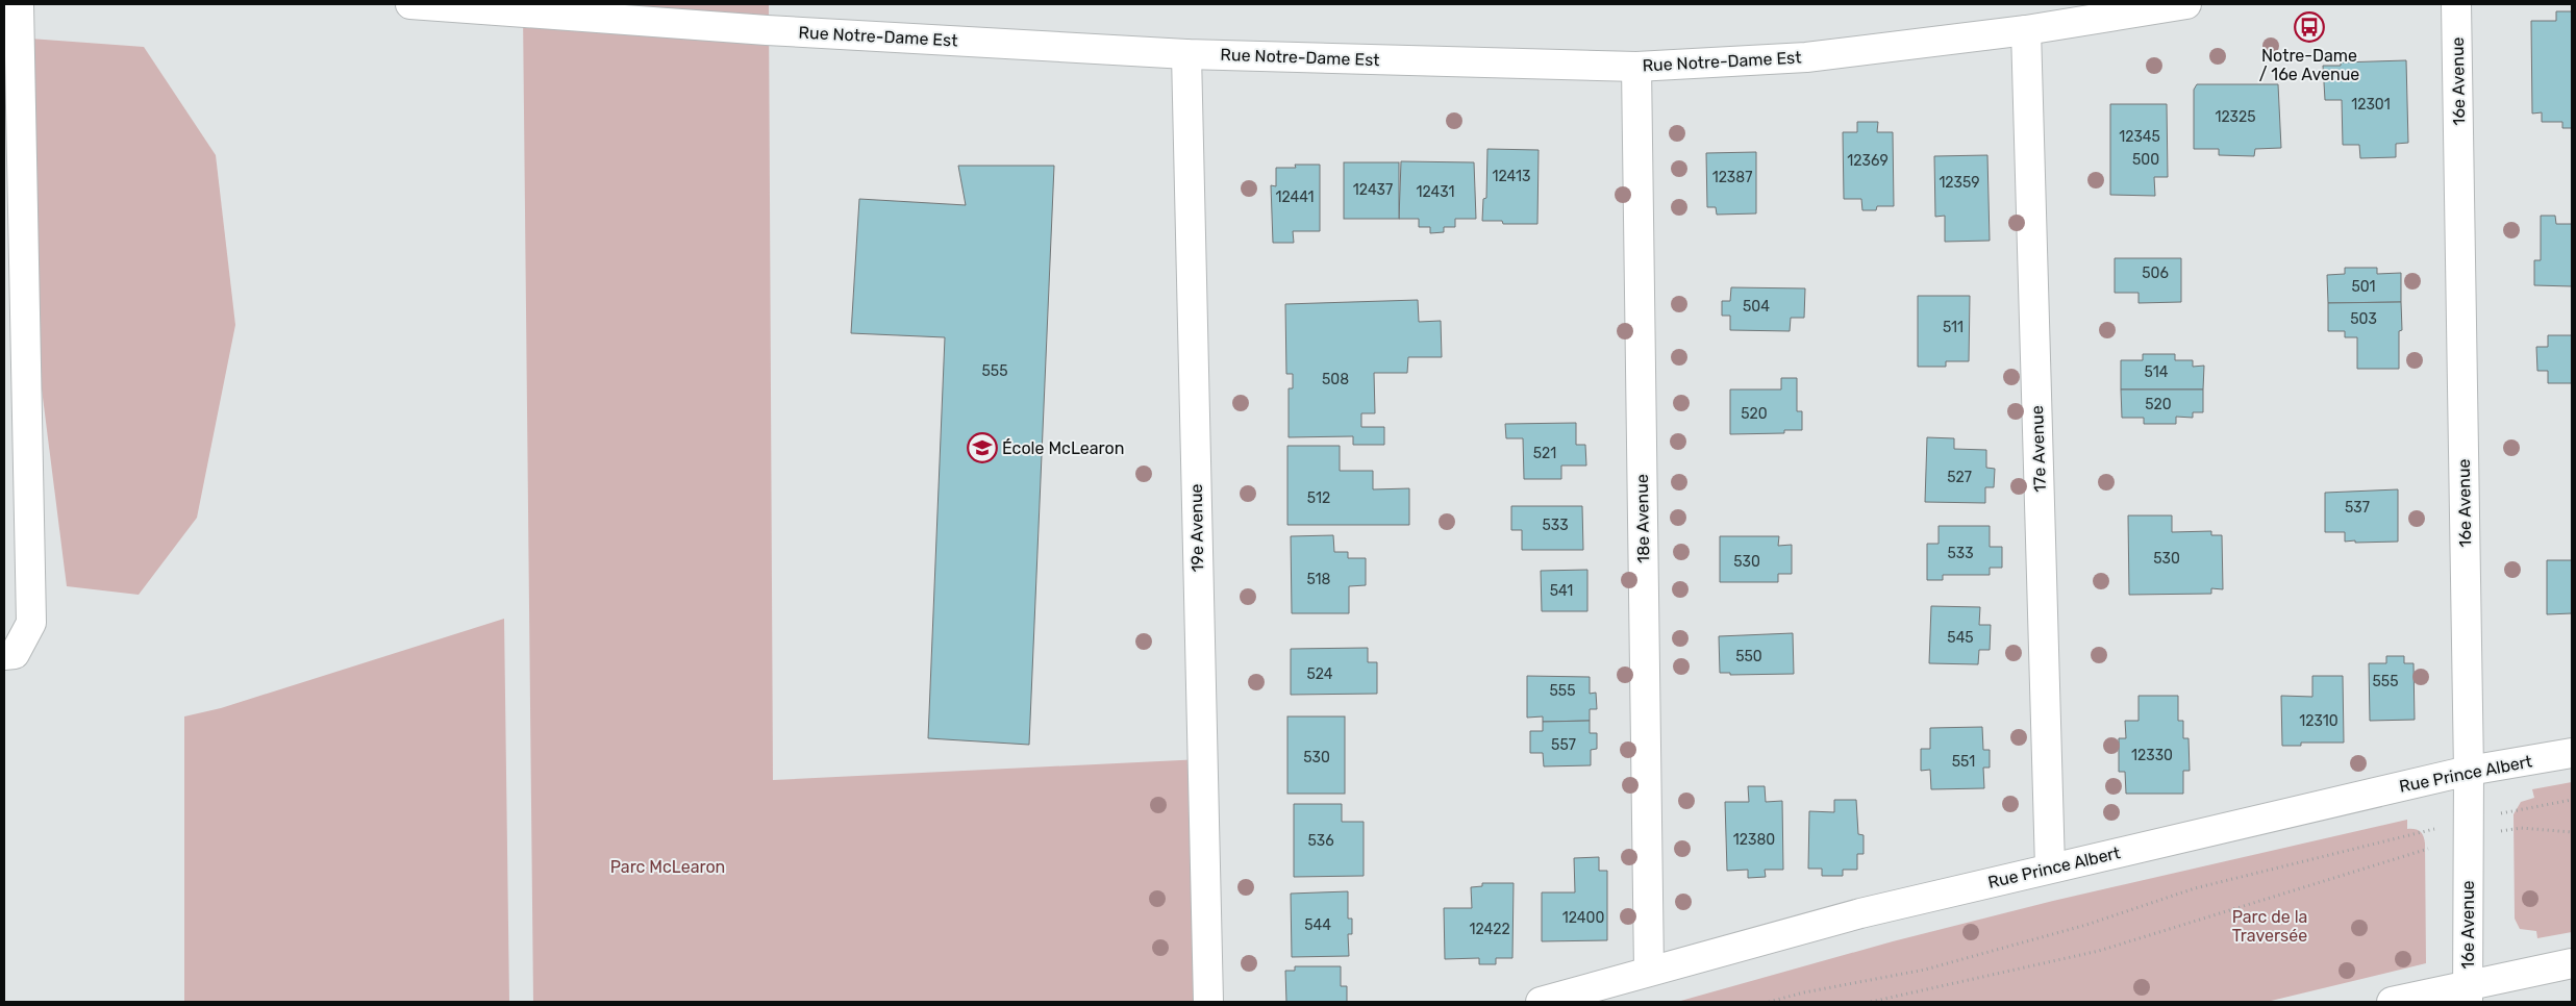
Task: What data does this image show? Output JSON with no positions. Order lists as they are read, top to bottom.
{
  "streets": {
    "street": [
      "Rue Notre-Dame Est",
      "16e Avenue",
      "17e Avenue",
      "18e Avenue",
      "19e Avenue",
      "Rue Prince Albert"
    ]
  },
  "crossings": [
    ["Rue Notre-Dame Est", "17e Avenue"],
    ["Rue Notre-Dame Est", "18e Avenue"],
    ["Rue Notre-Dame Est", "19e Avenue"],
    ["16e Avenue", "Rue Prince Albert"],
    ["17e Avenue", "Rue Prince Albert"],
    ["18e Avenue", "Rue Prince Albert"]
  ],
  "parks": ["Parc McLearon", "Parc de la Traversée"],
  "places": {
    "bus stop": ["Notre-Dame / 16e Avenue"],
    "school or university": ["École McLearon"]
  },
  "house_numbers": [
    "12301",
    "12325",
    "12345",
    "500",
    "12369",
    "12413",
    "12387",
    "12359",
    "12437",
    "12431",
    "12441",
    "506",
    "501",
    "504",
    "503",
    "511",
    "555",
    "514",
    "508",
    "520",
    "520",
    "521",
    "527",
    "512",
    "537",
    "533",
    "533",
    "530",
    "530",
    "518",
    "541",
    "545",
    "550",
    "524",
    "555",
    "555",
    "12310",
    "557",
    "12330",
    "530",
    "551",
    "12380",
    "536",
    "12400",
    "544",
    "12422"
  ]
}
